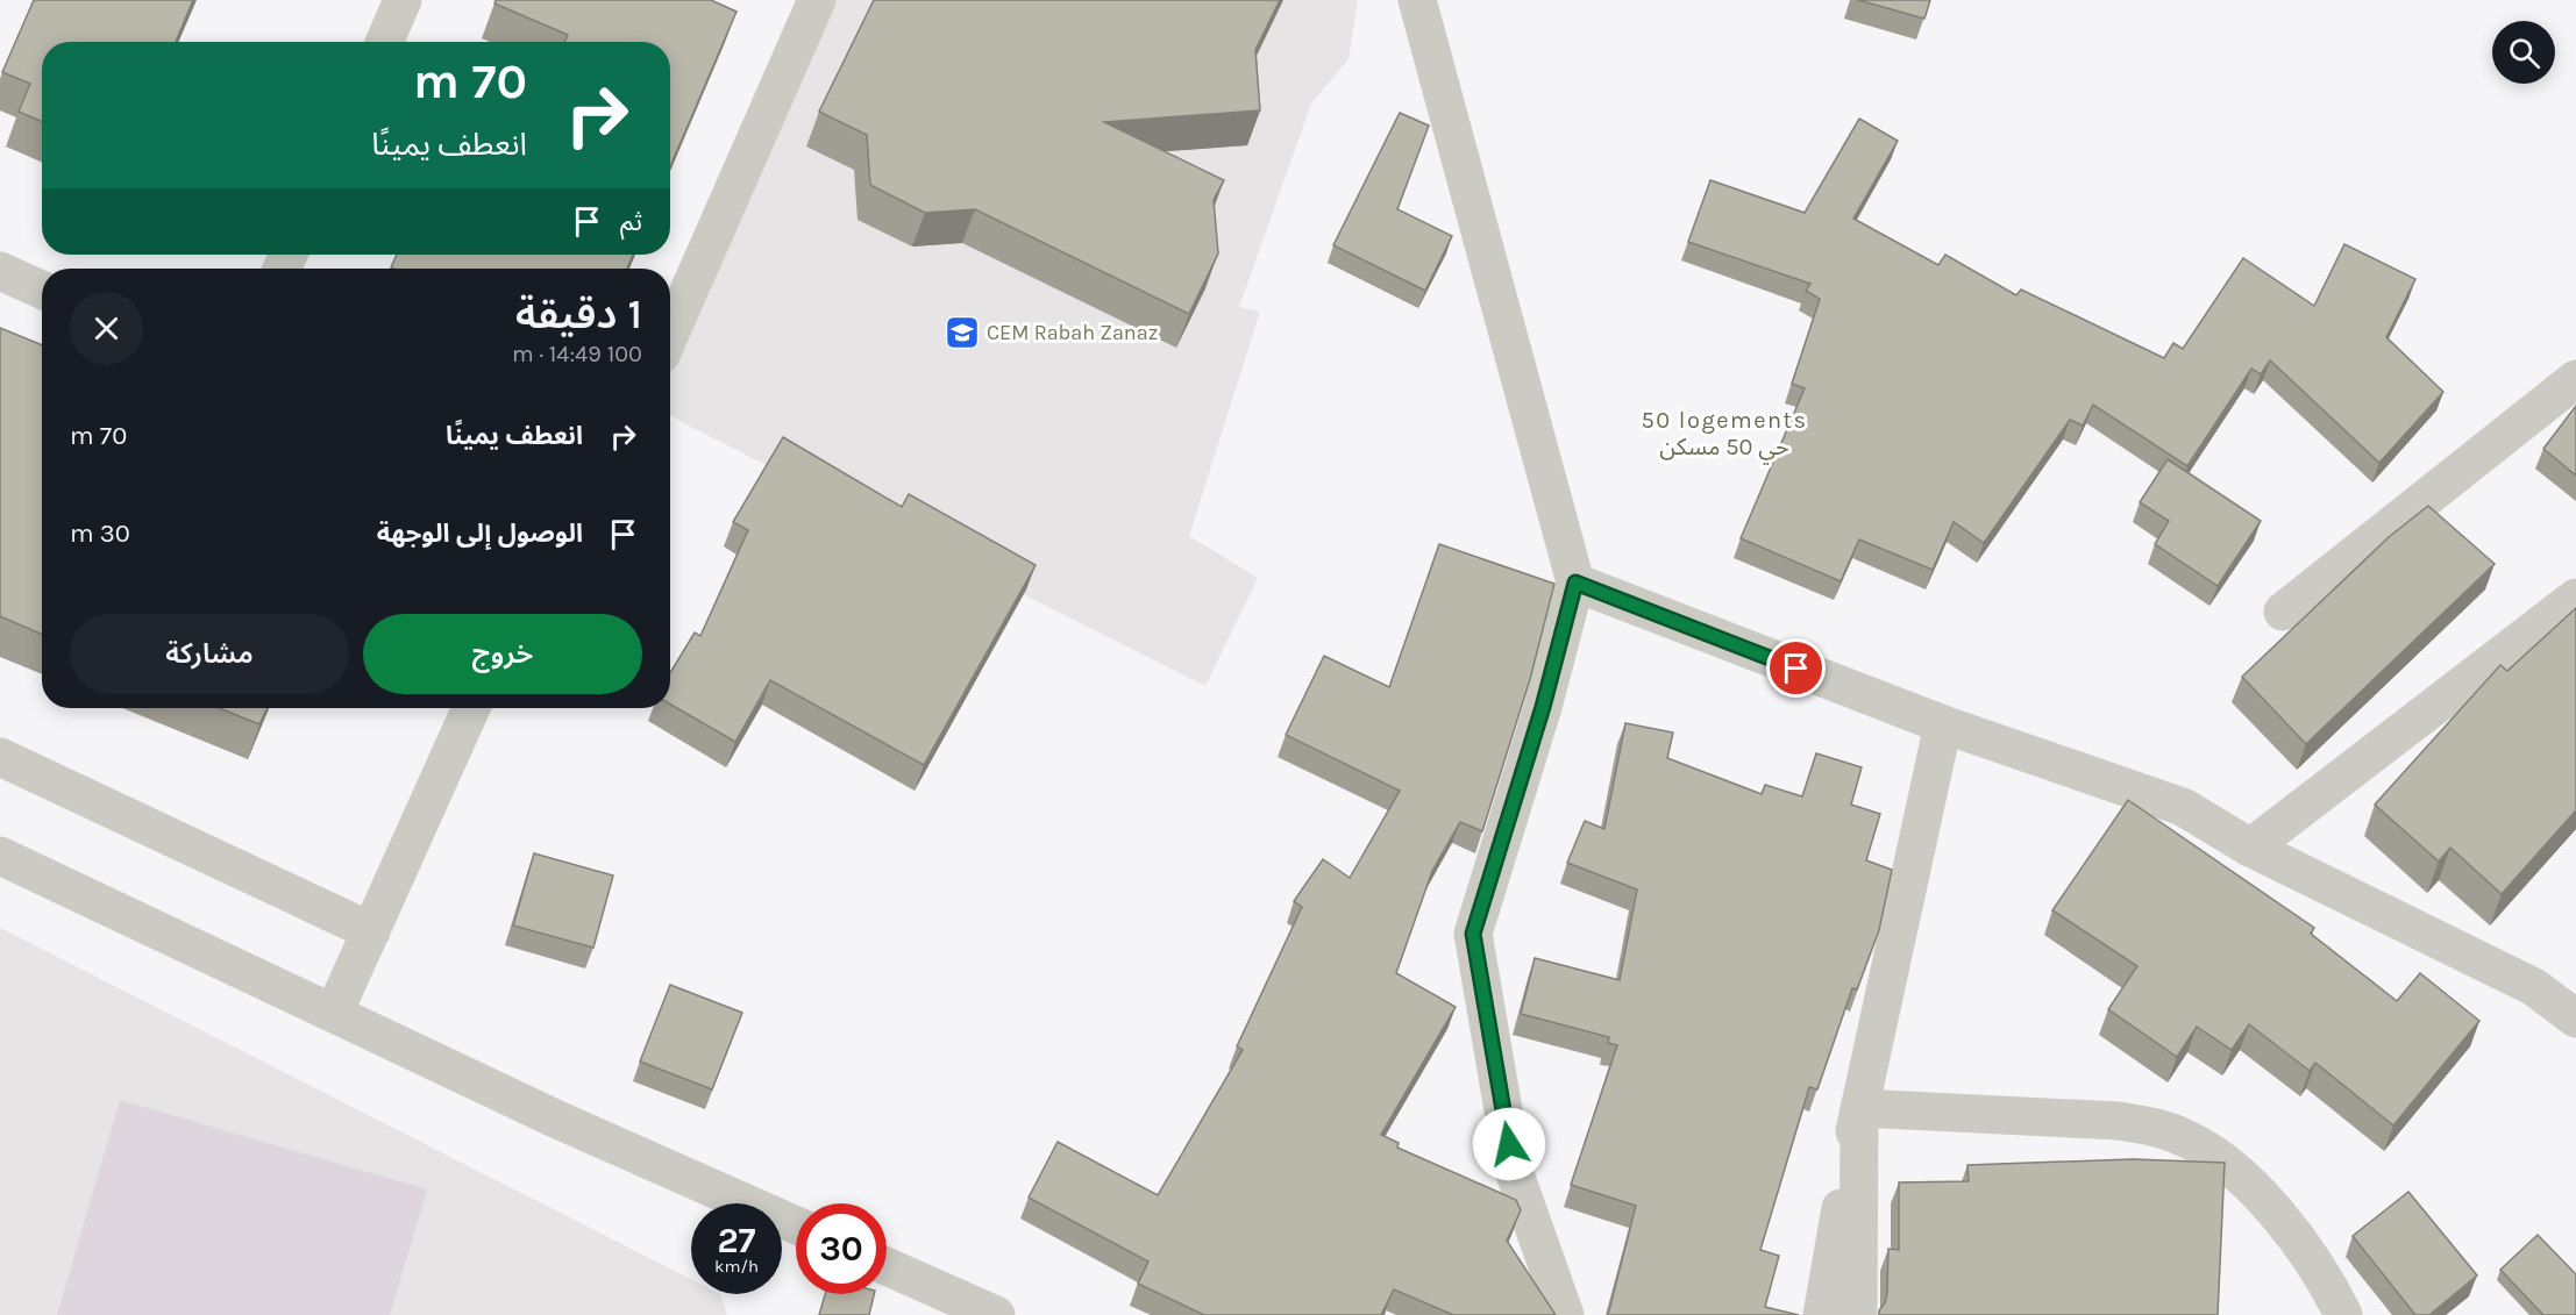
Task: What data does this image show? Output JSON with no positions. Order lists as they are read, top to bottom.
{
  "districts": ["50 logements حي 50 مسكن"],
  "places": {
    "school or university": ["CEM Rabah Zanaz"]
  },
  "page": {
    "turn": ["70 m", "انعطف يمينًا"],
    "then": "ثم",
    "heading": ["1 دقيقة", "100 m · 14:49"],
    "list": [
      {
        "name": "انعطف يمينًا",
        "value": "70 m"
      },
      {
        "name": "الوصول إلى الوجهة",
        "value": "30 m"
      }
    ],
    "buttons": ["خروج", "مشاركة"],
    "speed": "27 km/h",
    "limit": "30"
  }
}
